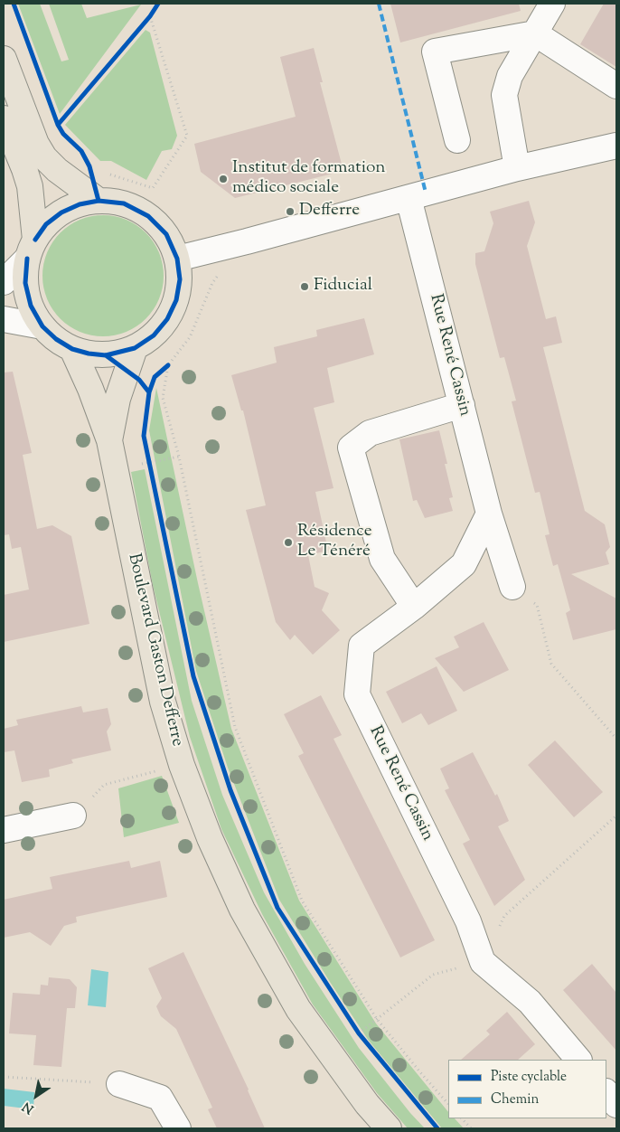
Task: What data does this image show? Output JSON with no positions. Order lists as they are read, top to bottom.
{
  "streets": {
    "main road": ["Boulevard Gaston Defferre"],
    "street": ["Rue René Cassin"]
  },
  "places": [
    "Institut de formation médico sociale",
    "Defferre",
    "Fiducial",
    "Résidence Le Ténéré"
  ],
  "legend": ["Piste cyclable", "Chemin"],
  "north": "bottom left"
}
